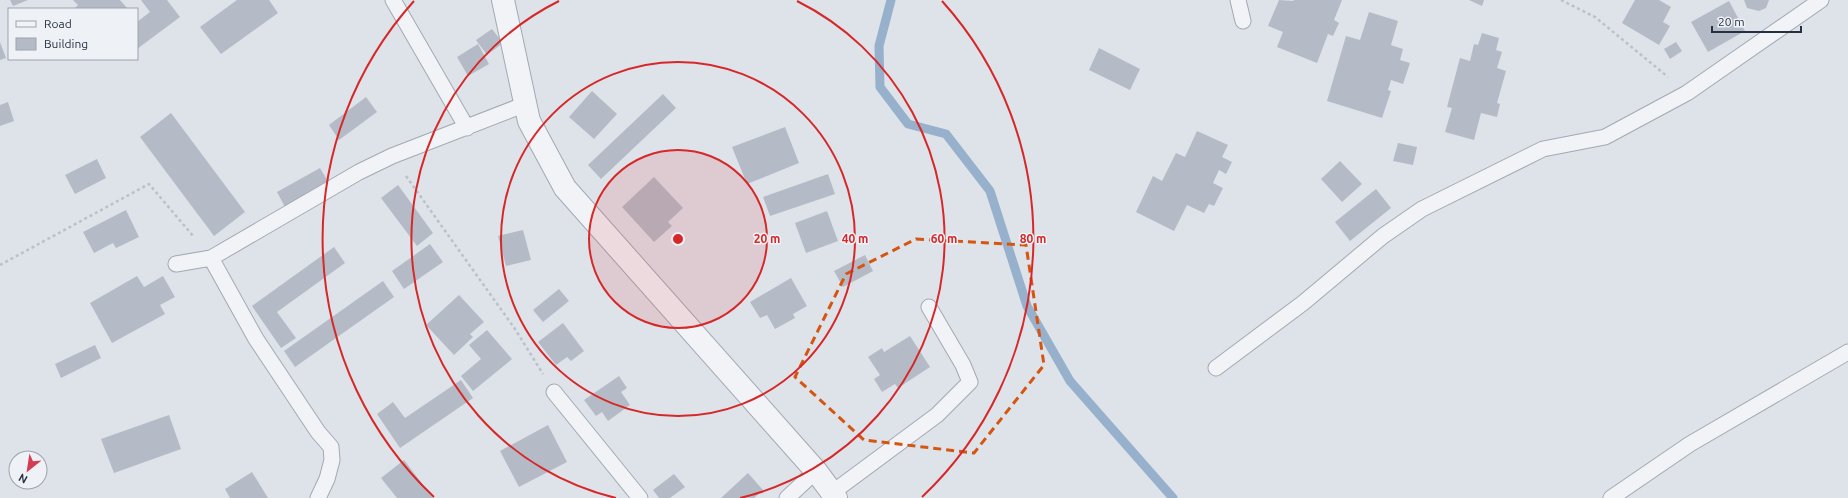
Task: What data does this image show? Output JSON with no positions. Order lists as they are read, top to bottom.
{
  "legend": ["Road", "Building"],
  "scale_bar": "20 m",
  "north": "bottom left",
  "rings": [
    "20 m",
    "40 m",
    "60 m",
    "80 m"
  ]
}
